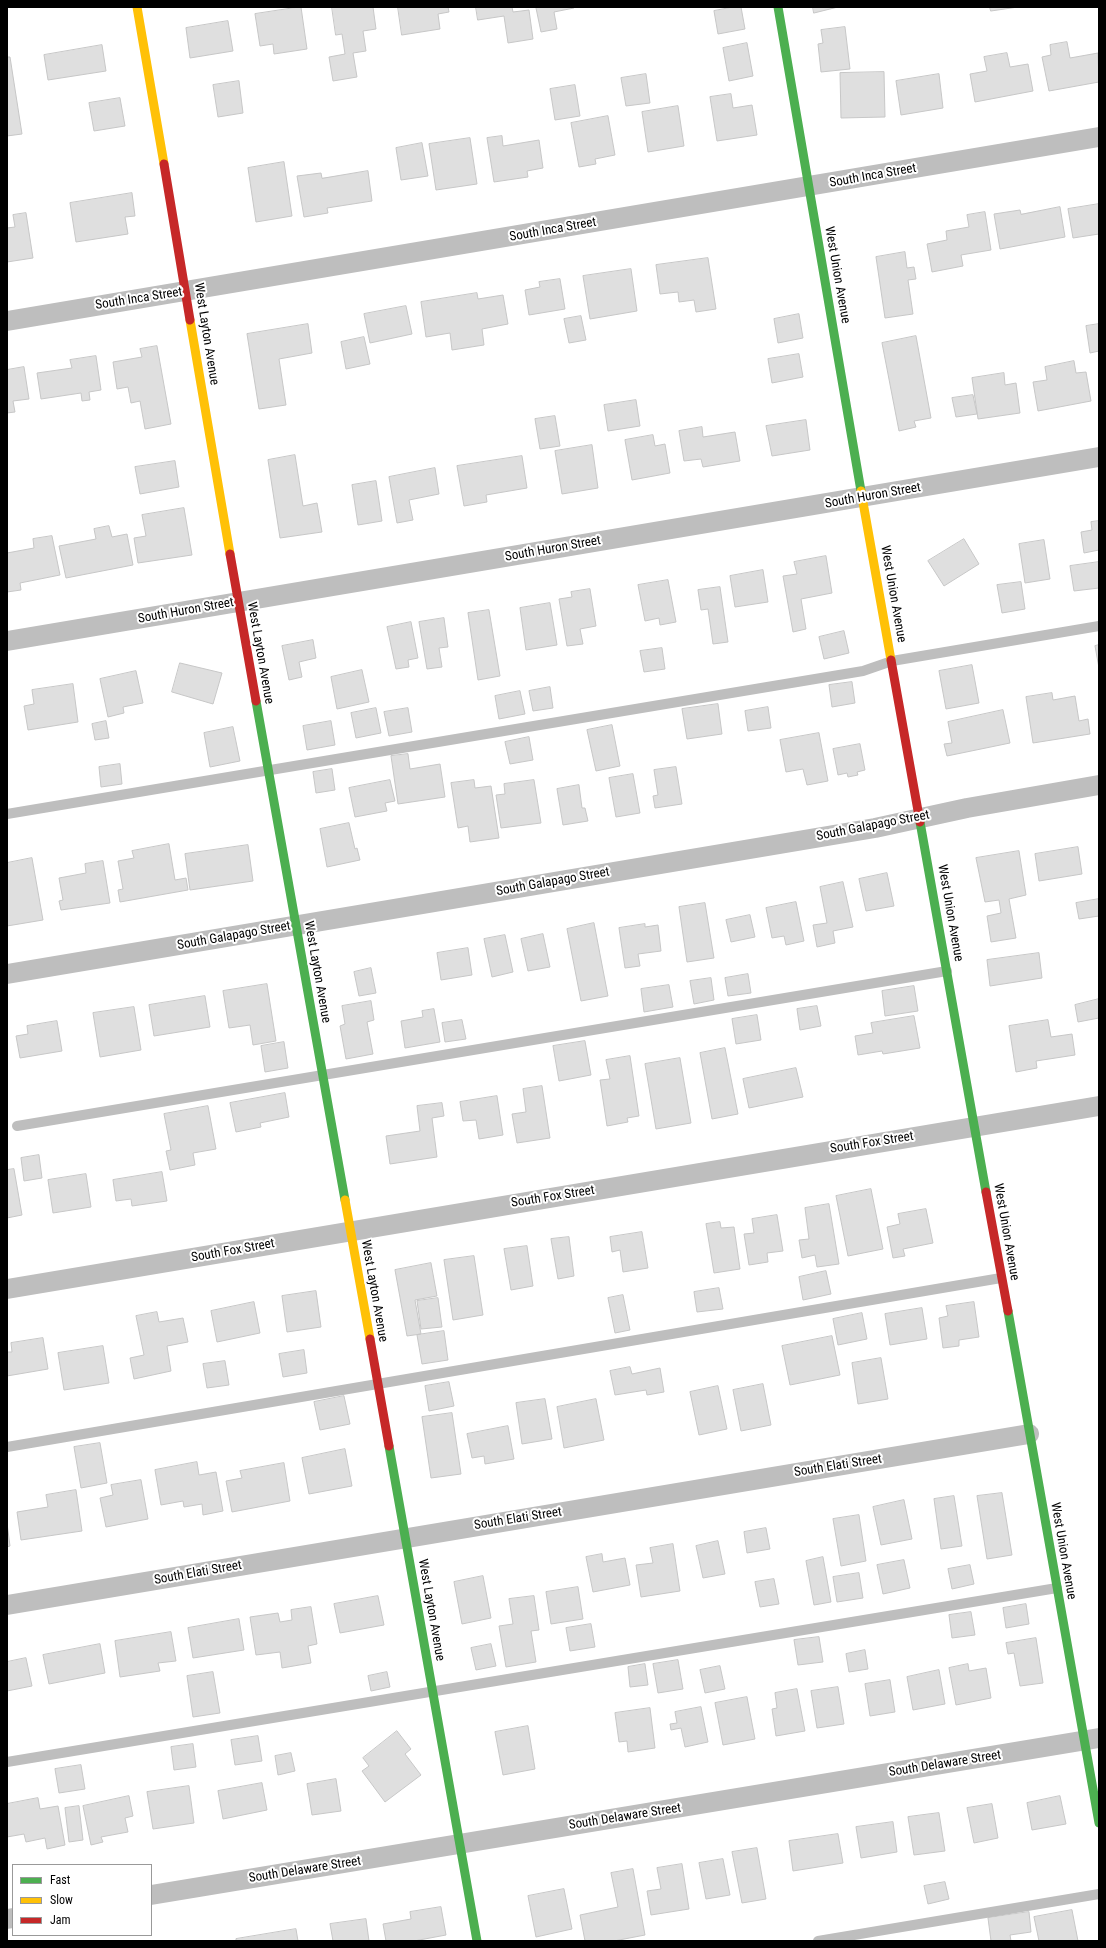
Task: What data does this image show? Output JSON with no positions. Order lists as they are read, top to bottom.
{
  "streets": {
    "street": [
      "South Inca Street",
      "West Union Avenue",
      "West Layton Avenue",
      "South Huron Street",
      "South Galapago Street",
      "South Fox Street",
      "South Elati Street",
      "South Delaware Street"
    ]
  },
  "crossings": [
    ["South Inca Street", "West Union Avenue"],
    ["South Inca Street", "West Layton Avenue"],
    ["West Union Avenue", "South Huron Street"],
    ["West Union Avenue", "South Galapago Street"],
    ["West Union Avenue", "South Fox Street"],
    ["West Union Avenue", "South Elati Street"],
    ["West Union Avenue", "South Delaware Street"],
    ["West Layton Avenue", "South Huron Street"],
    ["West Layton Avenue", "South Galapago Street"],
    ["West Layton Avenue", "South Fox Street"],
    ["West Layton Avenue", "South Elati Street"],
    ["West Layton Avenue", "South Delaware Street"]
  ],
  "legend": ["Fast", "Slow", "Jam"]
}
